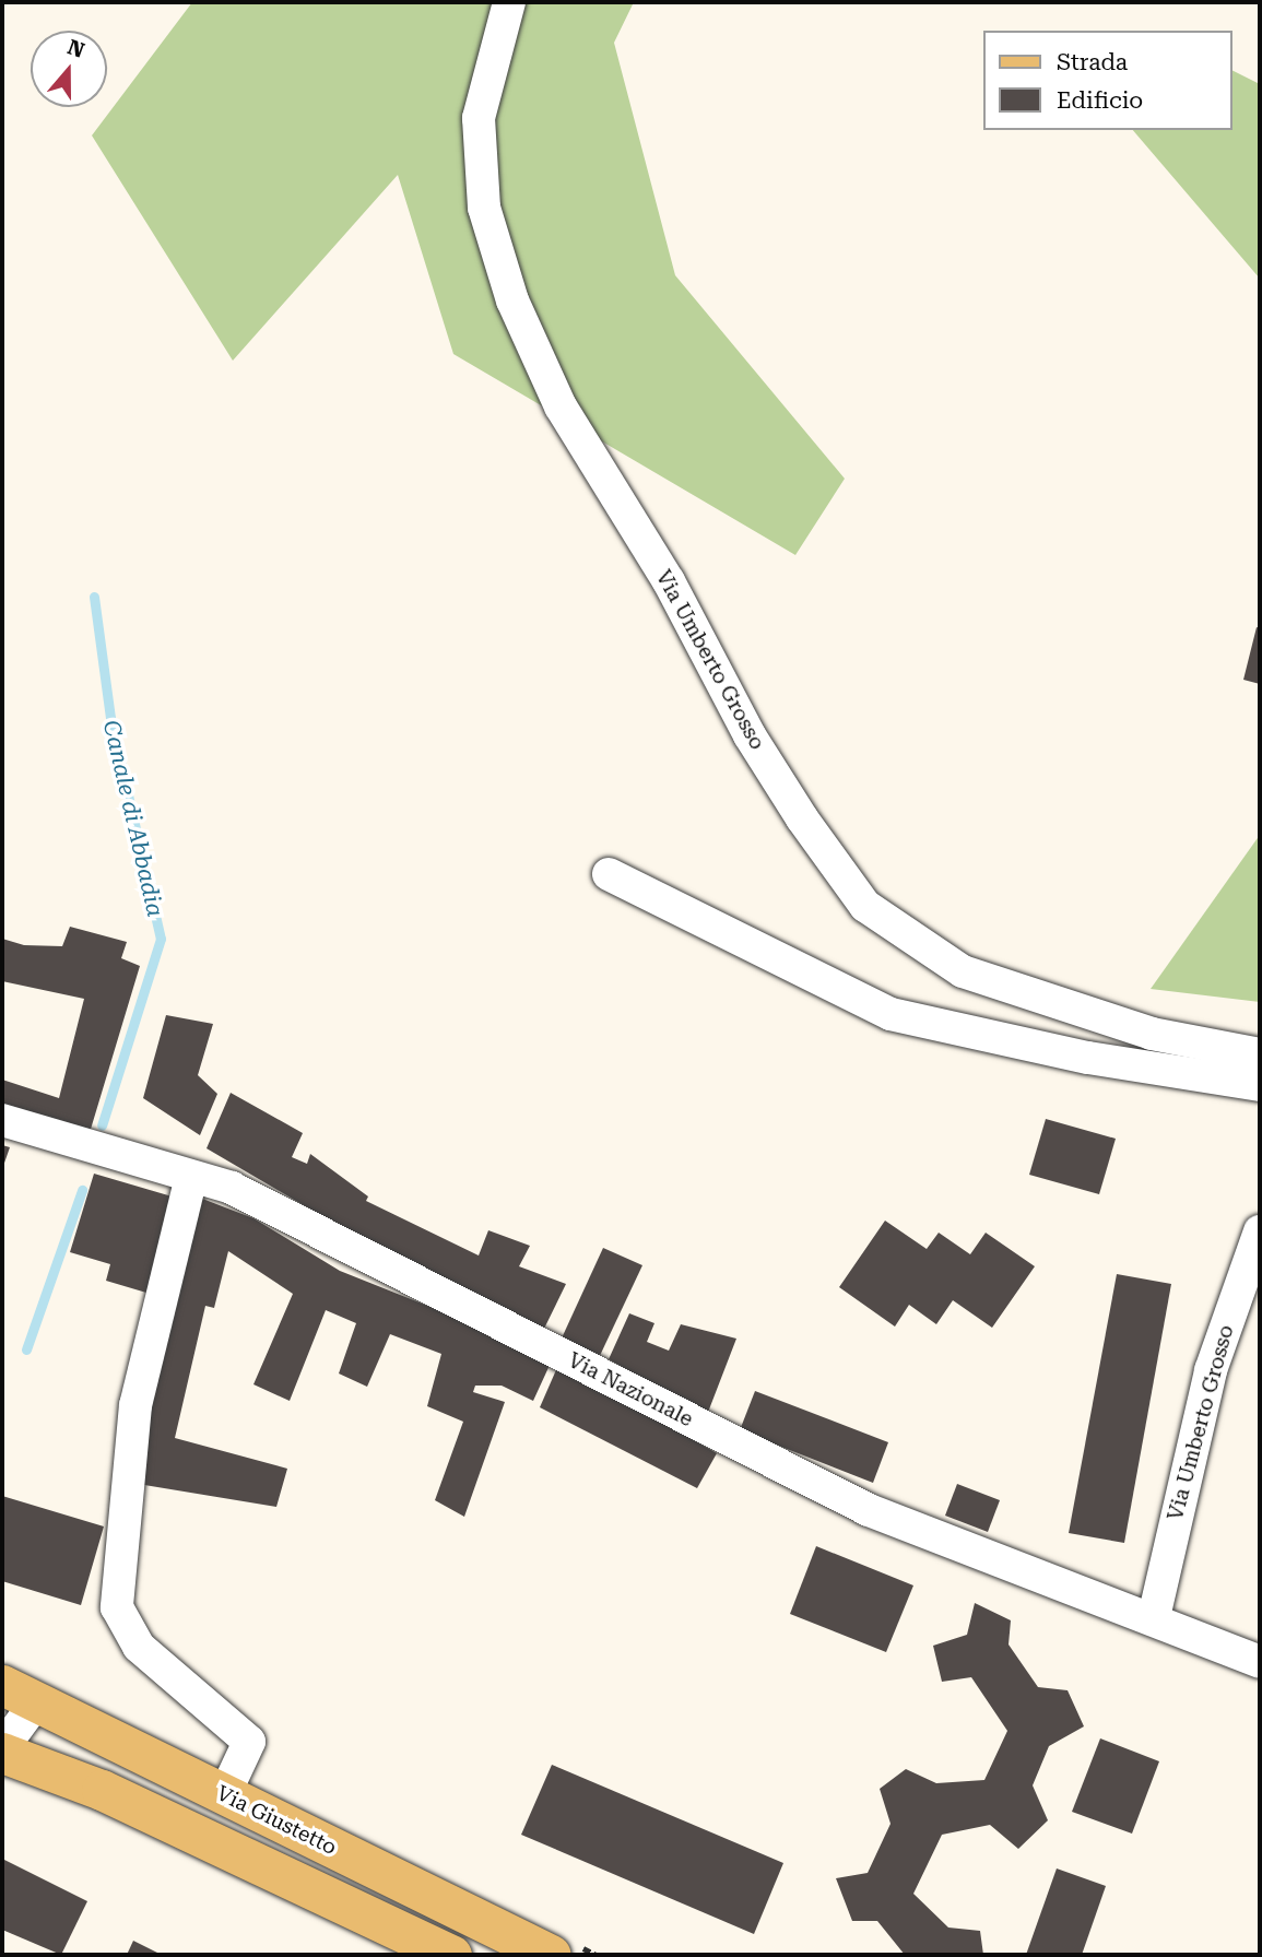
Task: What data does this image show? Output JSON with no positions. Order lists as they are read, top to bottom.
{
  "streets": {
    "main road": ["Via Giustetto"],
    "street": ["Via Umberto Grosso", "Via Nazionale"]
  },
  "crossings": [
    ["Via Umberto Grosso", "Via Nazionale"]
  ],
  "water": ["Canale di Abbadia"],
  "legend": ["Strada", "Edificio"],
  "north": "top"
}
